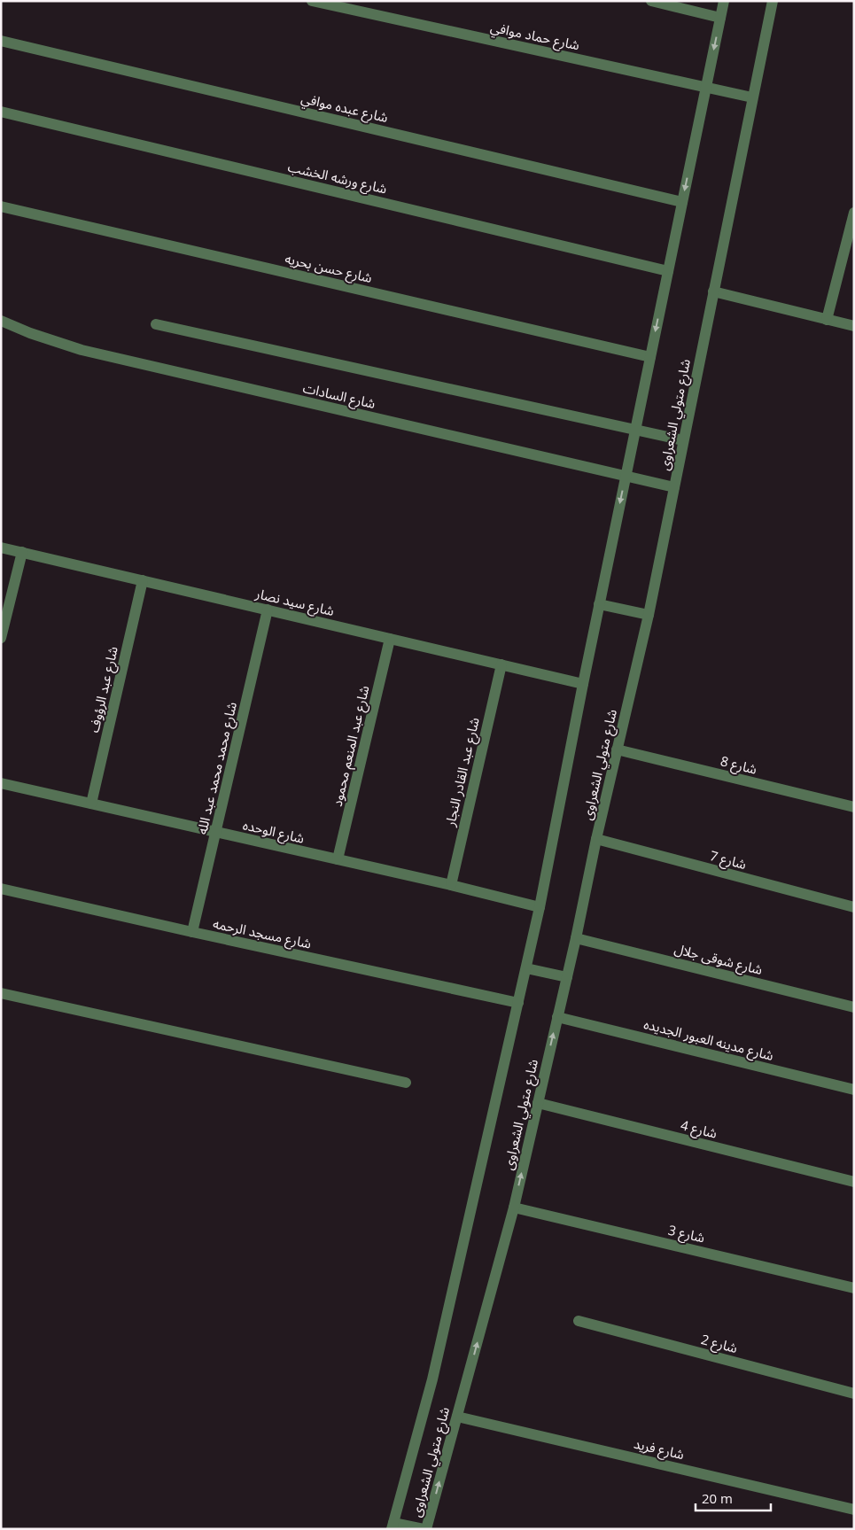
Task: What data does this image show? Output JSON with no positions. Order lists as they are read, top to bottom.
{
  "streets": {
    "street": [
      "شارع حماد موافي",
      "شارع عبده موافي",
      "شارع ورشه الخشب",
      "شارع حسن بحريه",
      "شارع السادات",
      "شارع متولي الشعراوى",
      "شارع سيد نصار",
      "شارع عبد الرؤوف",
      "شارع عبد المنعم محمود",
      "شارع 8",
      "شارع محمد محمد عبد الله",
      "شارع عبد القادر النجار",
      "شارع الوحده",
      "شارع 7",
      "شارع مسجد الرحمه",
      "شارع شوقى جلال",
      "شارع مدينه العبور الجديده",
      "شارع 4",
      "شارع 3",
      "شارع 2",
      "شارع فريد"
    ]
  },
  "crossings": [
    ["شارع حماد موافي", "شارع متولي الشعراوى"],
    ["شارع عبده موافي", "شارع متولي الشعراوى"],
    ["شارع ورشه الخشب", "شارع متولي الشعراوى"],
    ["شارع حسن بحريه", "شارع متولي الشعراوى"],
    ["شارع السادات", "شارع متولي الشعراوى"],
    ["شارع متولي الشعراوى", "شارع سيد نصار"],
    ["شارع متولي الشعراوى", "شارع 8"],
    ["شارع متولي الشعراوى", "شارع الوحده"],
    ["شارع متولي الشعراوى", "شارع 7"],
    ["شارع متولي الشعراوى", "شارع مسجد الرحمه"],
    ["شارع متولي الشعراوى", "شارع شوقى جلال"],
    ["شارع متولي الشعراوى", "شارع مدينه العبور الجديده"],
    ["شارع متولي الشعراوى", "شارع 4"],
    ["شارع متولي الشعراوى", "شارع 3"],
    ["شارع متولي الشعراوى", "شارع فريد"],
    ["شارع سيد نصار", "شارع عبد الرؤوف"],
    ["شارع سيد نصار", "شارع عبد المنعم محمود"],
    ["شارع سيد نصار", "شارع محمد محمد عبد الله"],
    ["شارع سيد نصار", "شارع عبد القادر النجار"],
    ["شارع عبد الرؤوف", "شارع الوحده"],
    ["شارع عبد المنعم محمود", "شارع الوحده"],
    ["شارع محمد محمد عبد الله", "شارع الوحده"],
    ["شارع محمد محمد عبد الله", "شارع مسجد الرحمه"],
    ["شارع عبد القادر النجار", "شارع الوحده"]
  ],
  "scale_bar": "20 m"
}
